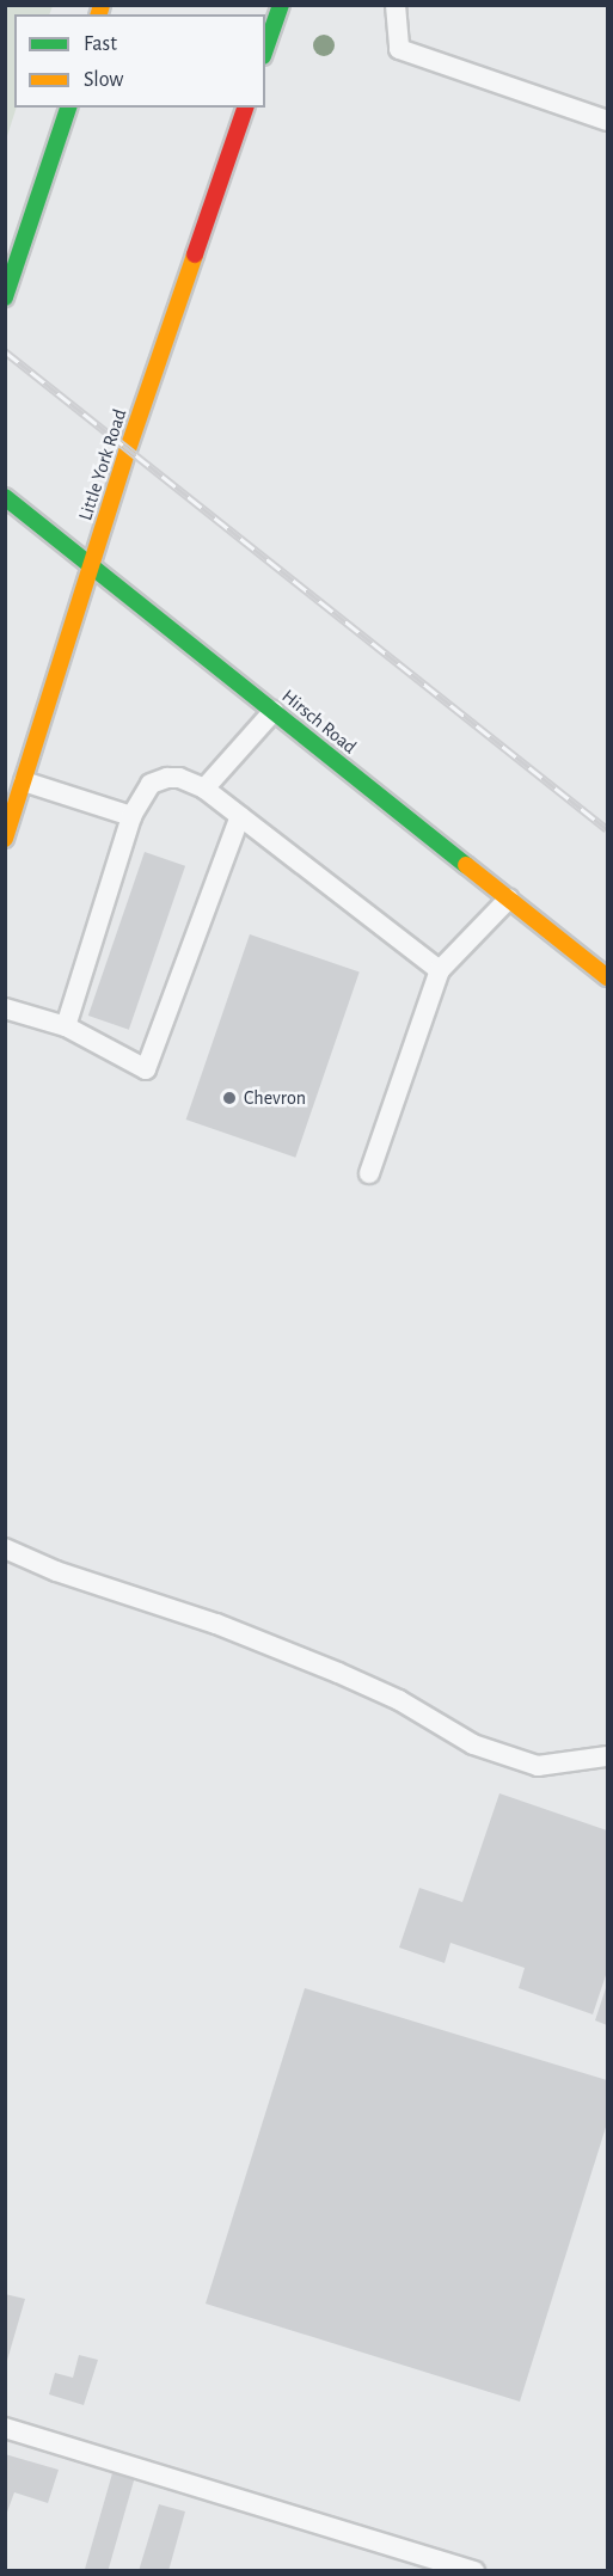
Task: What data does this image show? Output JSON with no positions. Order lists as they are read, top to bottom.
{
  "streets": {
    "main road": ["Little York Road", "Hirsch Road"]
  },
  "crossings": [
    ["Little York Road", "Hirsch Road"]
  ],
  "places": ["Chevron"],
  "legend": ["Fast", "Slow"]
}
